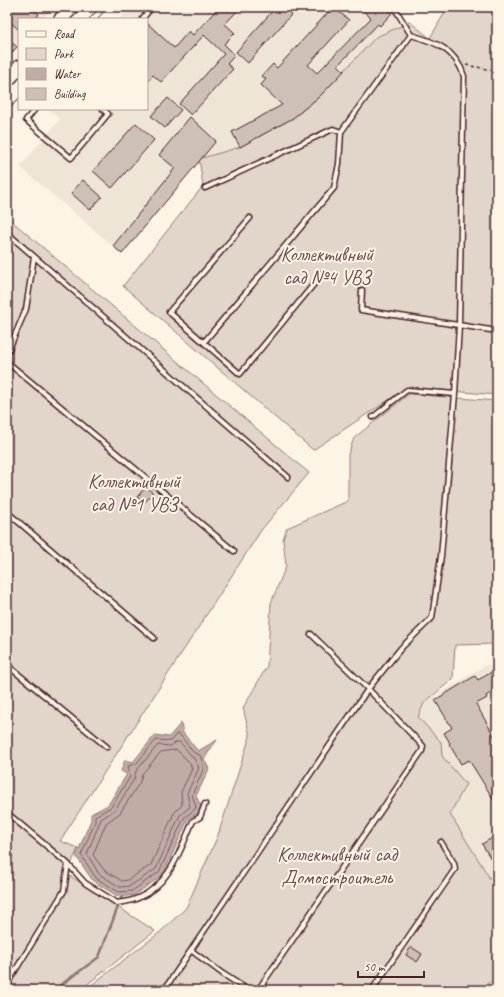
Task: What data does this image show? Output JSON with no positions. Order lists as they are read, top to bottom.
{
  "parks": ["Коллективный сад №4 УВЗ", "Коллективный сад №1 УВЗ", "Коллективный сад Домостроитель"],
  "legend": [
    "Road",
    "Park",
    "Water",
    "Building"
  ],
  "scale_bar": "50 m"
}
